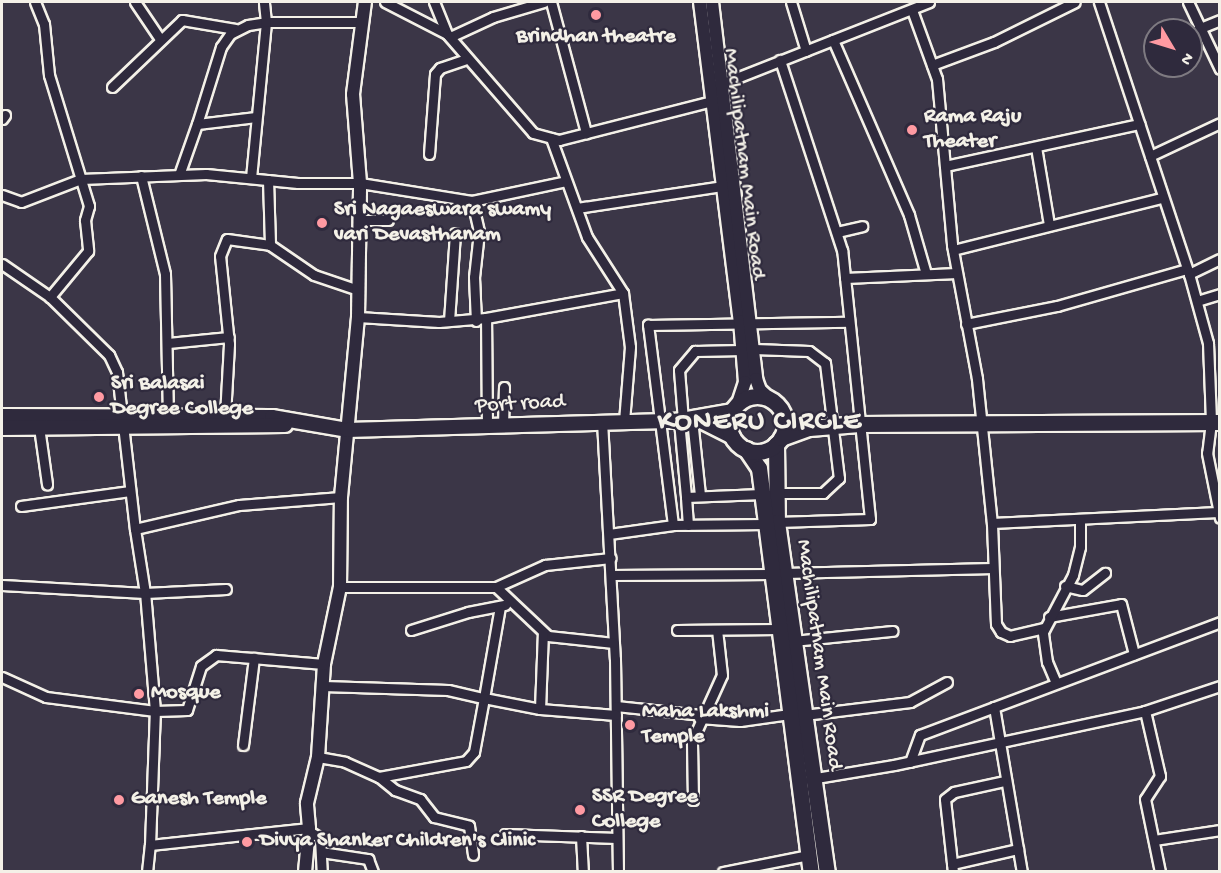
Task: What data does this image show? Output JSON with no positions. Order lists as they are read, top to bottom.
{
  "streets": {
    "main road": ["Machilipatnam Main Road", "Port road"]
  },
  "crossings": [
    ["Machilipatnam Main Road", "Port road"]
  ],
  "districts": ["KONERU CIRCLE"],
  "places": [
    "Brindhan theatre",
    "Rama Raju Theater",
    "Sri Nagaeswara swamy vari Devasthanam",
    "Sri Balasai Degree College",
    "Mosque",
    "Maha Lakshmi Temple",
    "Ganesh Temple",
    "SSR Degree College",
    "Divya Shanker Children's Clinic"
  ],
  "north": "bottom right"
}
